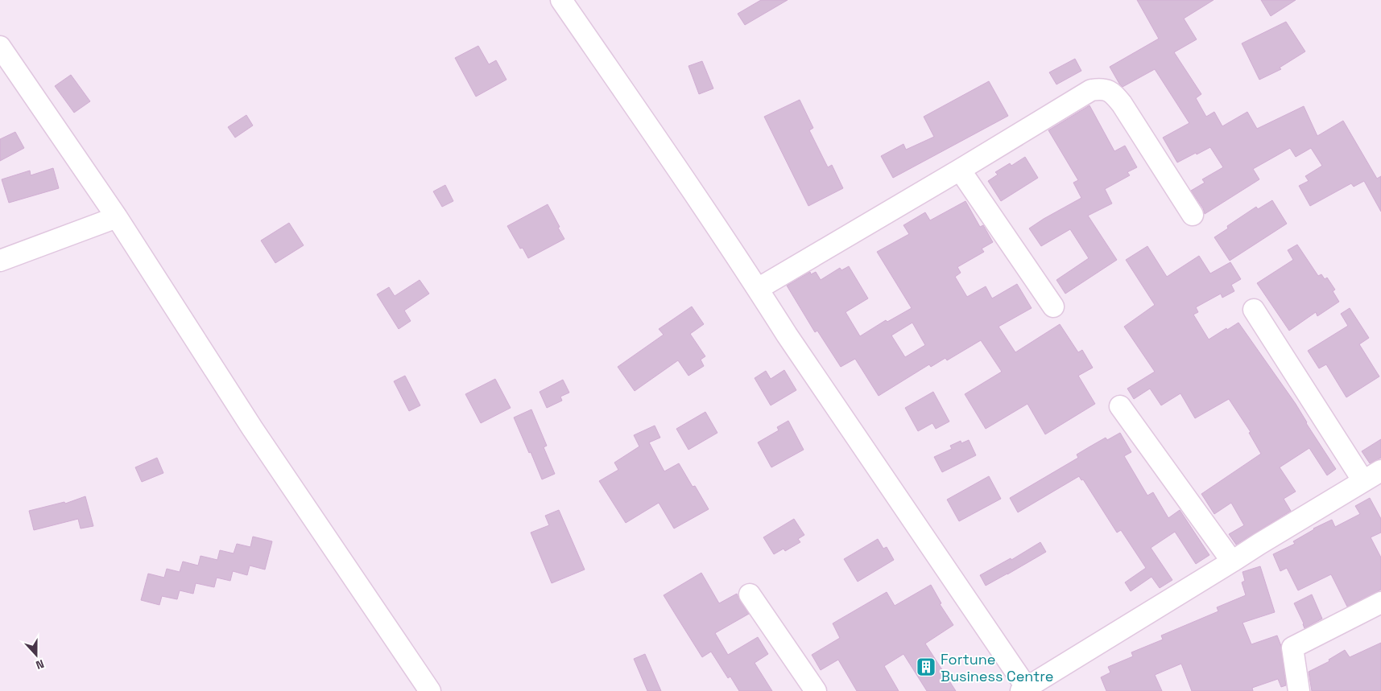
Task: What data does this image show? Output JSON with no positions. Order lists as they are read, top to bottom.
{
  "places": {
    "building": ["Fortune Business Centre"]
  },
  "north": "bottom"
}
